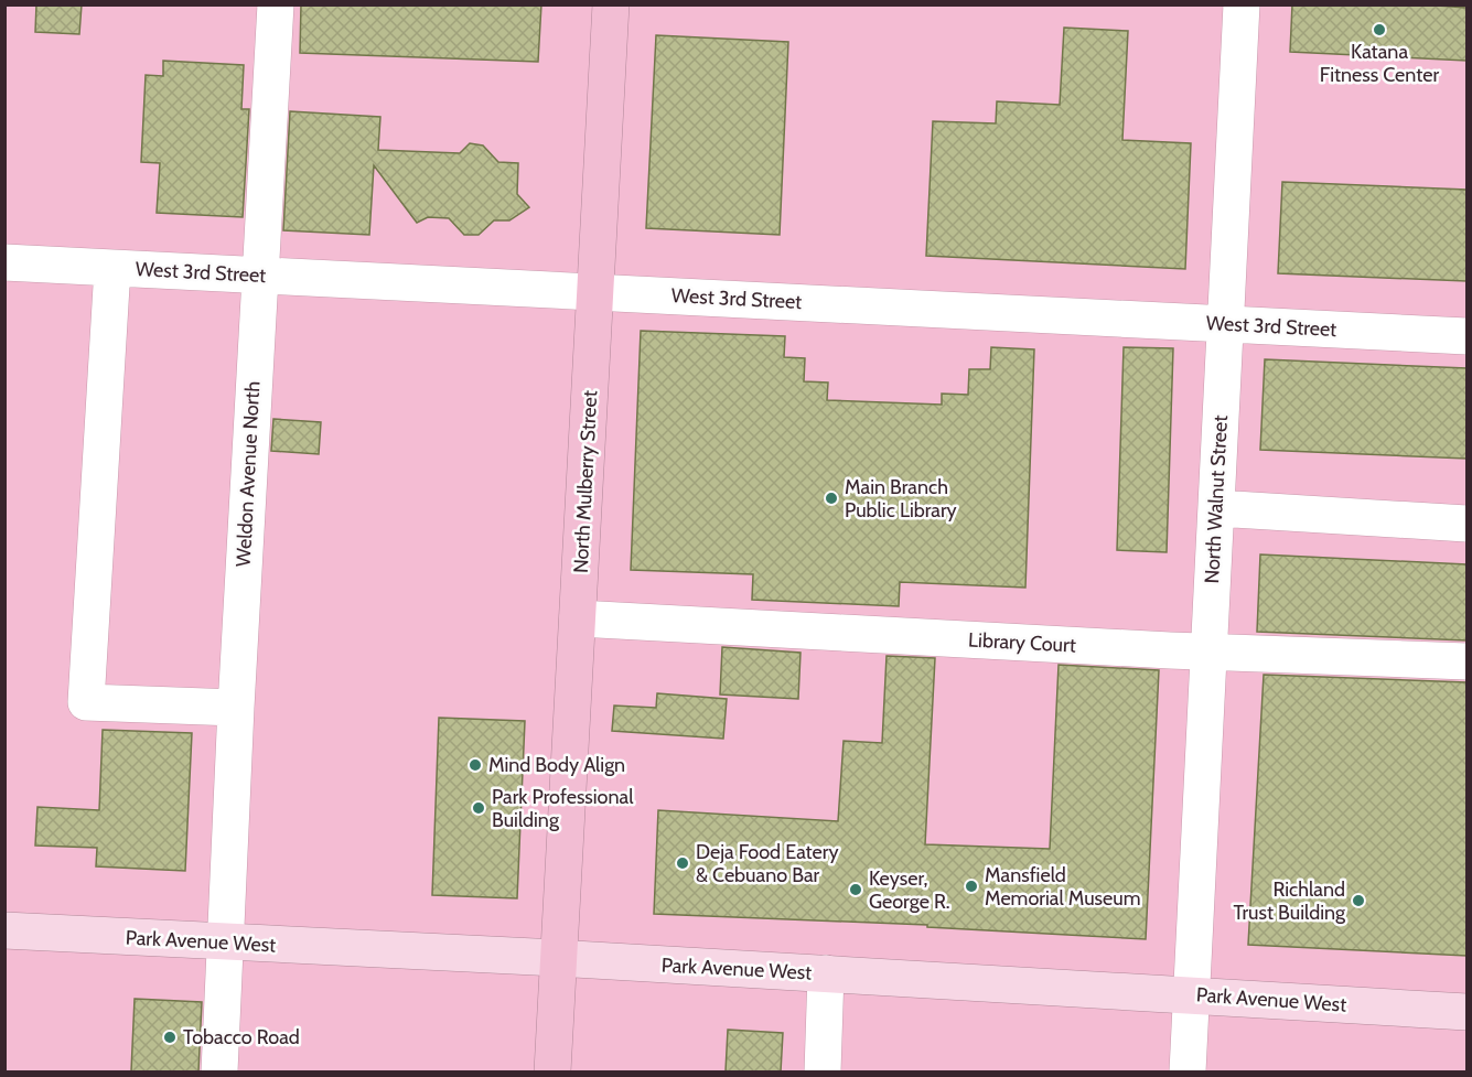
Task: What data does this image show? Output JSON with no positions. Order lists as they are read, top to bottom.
{
  "streets": {
    "highway": ["North Mulberry Street"],
    "main road": ["Park Avenue West"],
    "street": [
      "West 3rd Street",
      "Weldon Avenue North",
      "North Walnut Street",
      "Library Court"
    ]
  },
  "crossings": [
    ["West 3rd Street", "Weldon Avenue North"],
    ["West 3rd Street", "North Mulberry Street"],
    ["West 3rd Street", "North Walnut Street"],
    ["Weldon Avenue North", "Park Avenue West"],
    ["North Mulberry Street", "Library Court"],
    ["North Mulberry Street", "Park Avenue West"],
    ["North Walnut Street", "Library Court"],
    ["North Walnut Street", "Park Avenue West"]
  ],
  "places": [
    "Katana Fitness Center",
    "Main Branch Public Library",
    "Mind Body Align",
    "Park Professional Building",
    "Deja Food Eatery & Cebuano Bar",
    "Mansfield Memorial Museum",
    "Keyser, George R.",
    "Richland Trust Building",
    "Tobacco Road"
  ]
}
